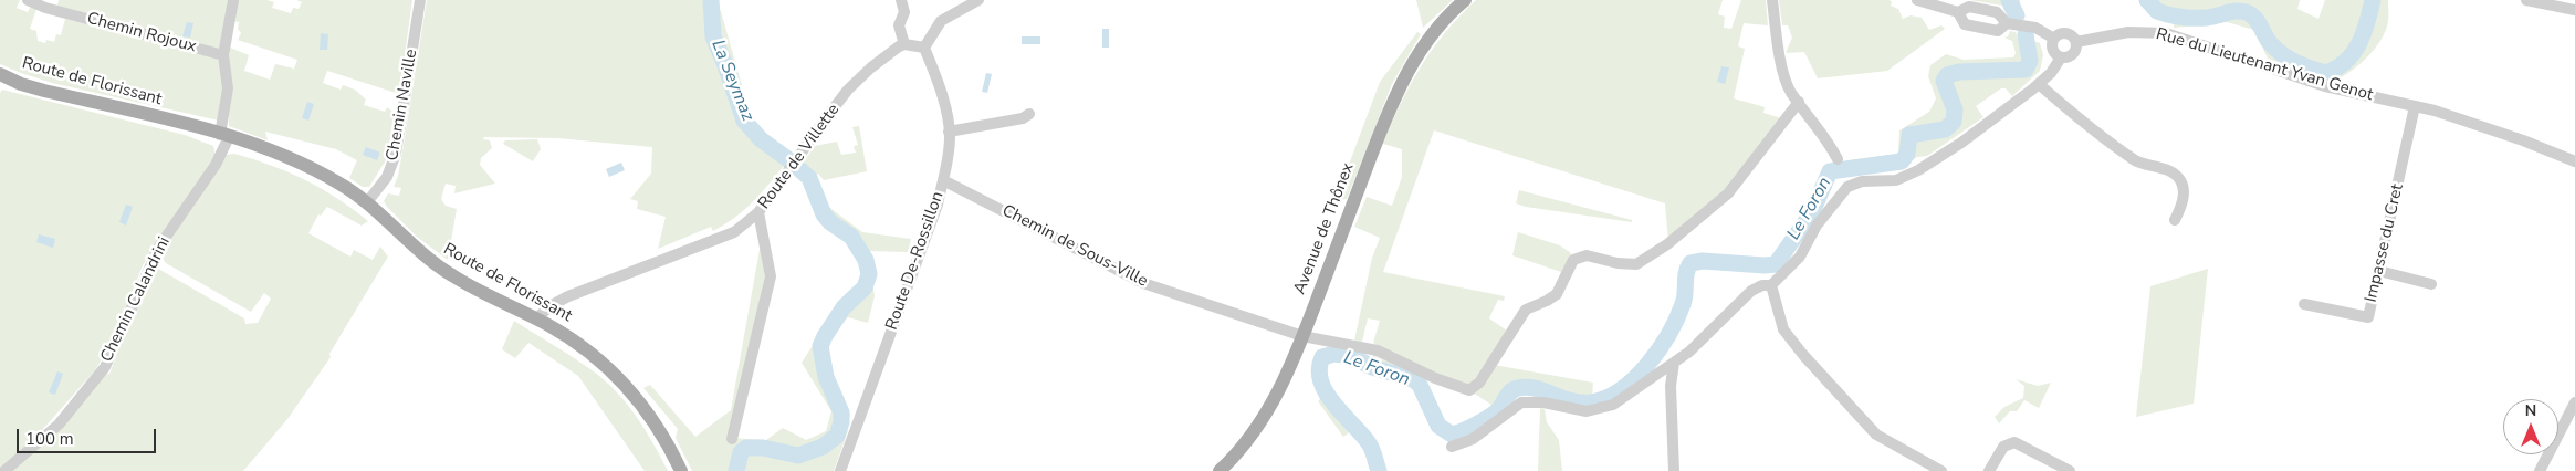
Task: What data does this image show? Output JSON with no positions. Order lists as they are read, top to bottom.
{
  "streets": {
    "main road": ["Route de Florissant", "Avenue de Thônex"],
    "street": [
      "Chemin Rojoux",
      "Rue du Lieutenant Yvan Genot",
      "Chemin Naville",
      "Route de Villette",
      "Impasse du Cret",
      "Chemin de Sous-Ville",
      "Route De-Rossillon",
      "Chemin Calandrini"
    ]
  },
  "crossings": [
    ["Chemin Rojoux", "Chemin Calandrini"],
    ["Rue du Lieutenant Yvan Genot", "Impasse du Cret"],
    ["Route de Florissant", "Chemin Naville"],
    ["Route de Florissant", "Route de Villette"],
    ["Route de Florissant", "Chemin Calandrini"],
    ["Avenue de Thônex", "Chemin de Sous-Ville"],
    ["Chemin de Sous-Ville", "Route De-Rossillon"]
  ],
  "water": ["La Seymaz", "Le Foron"],
  "scale_bar": "100 m",
  "north": "top"
}
